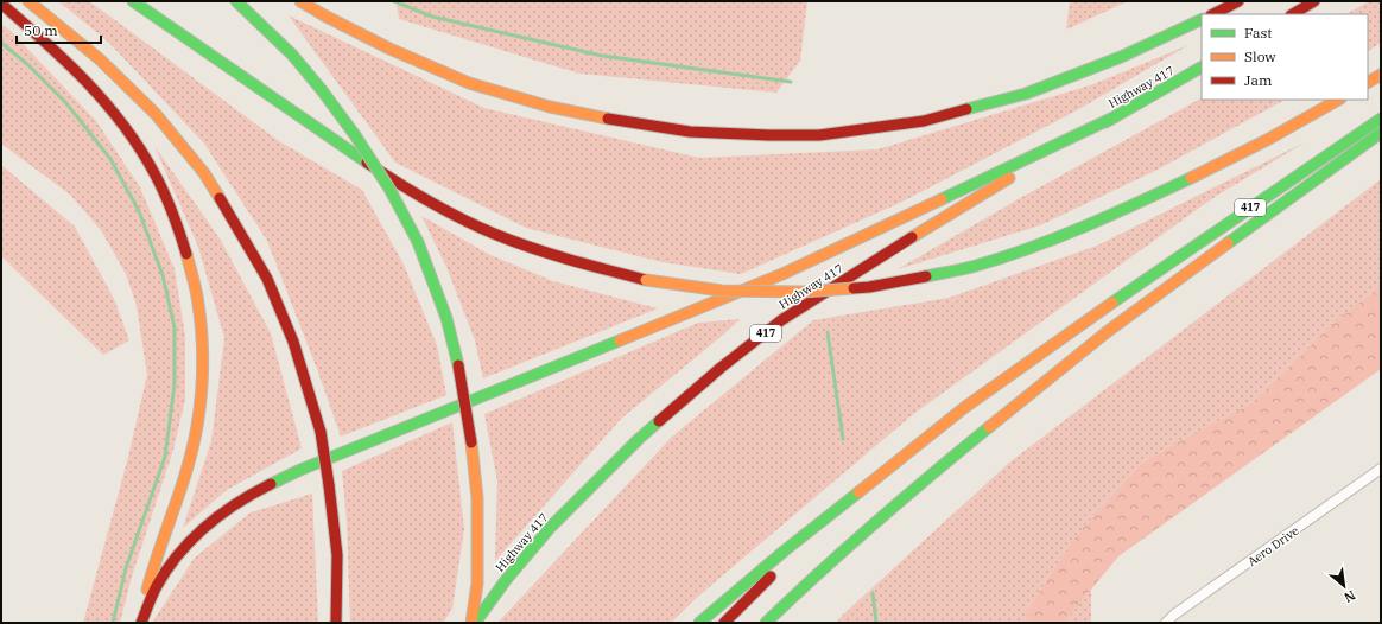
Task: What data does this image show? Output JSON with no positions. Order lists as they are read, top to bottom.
{
  "streets": {
    "highway": ["Highway 417", "417"],
    "street": ["Aero Drive"]
  },
  "legend": ["Fast", "Slow", "Jam"],
  "scale_bar": "50 m",
  "north": "bottom right"
}
